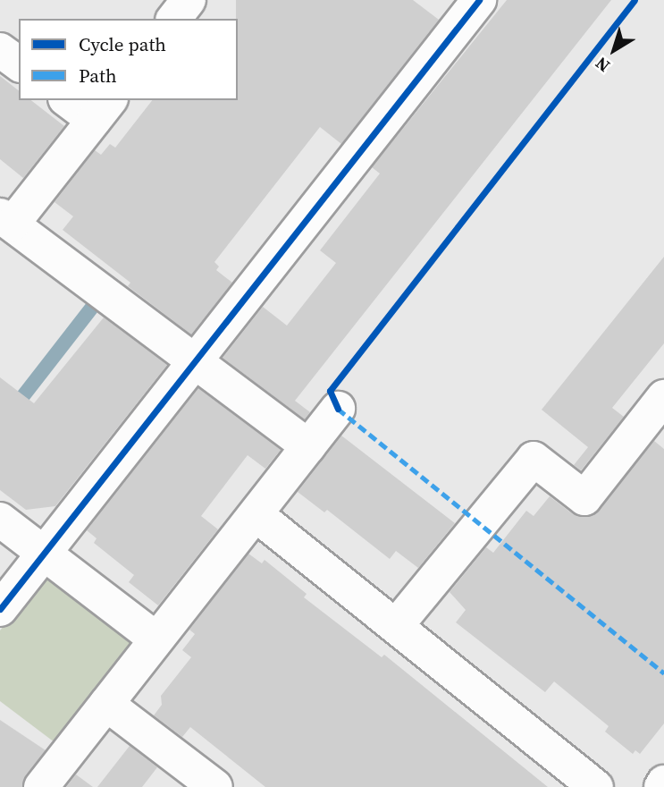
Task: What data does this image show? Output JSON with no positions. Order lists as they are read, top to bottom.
{
  "legend": ["Cycle path", "Path"],
  "north": "bottom left"
}
